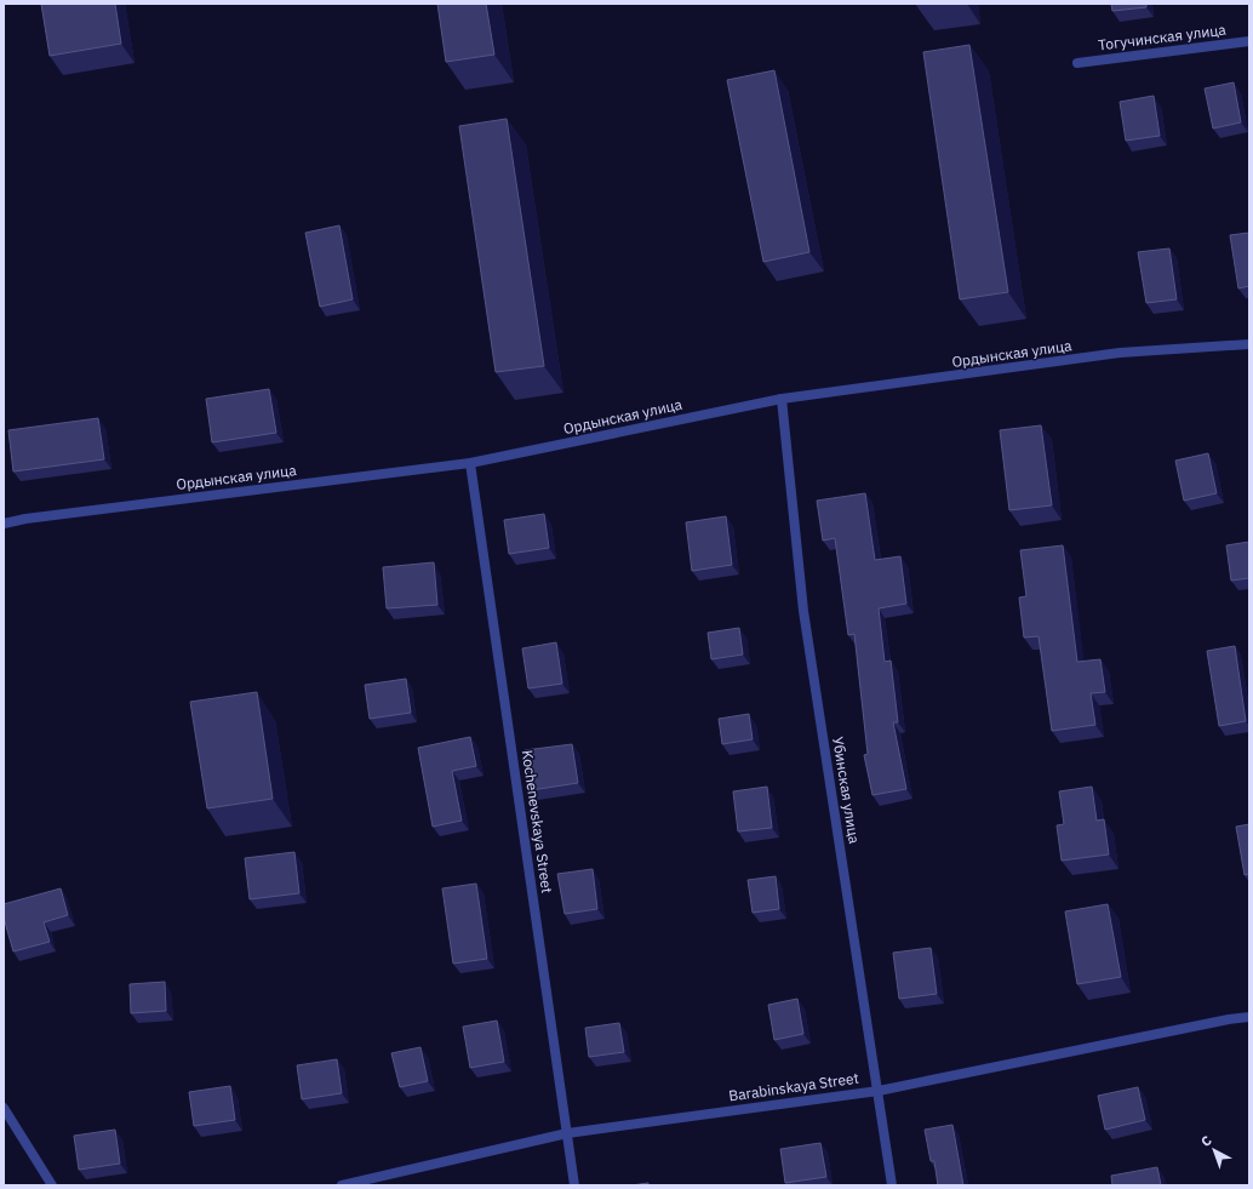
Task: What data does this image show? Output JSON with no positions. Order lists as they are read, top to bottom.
{
  "streets": {
    "street": [
      "Тогучинская улица",
      "Ордынская улица",
      "Убинская улица",
      "Kochenevskaya Street",
      "Barabinskaya Street"
    ]
  },
  "crossings": [
    ["Ордынская улица", "Убинская улица"],
    ["Ордынская улица", "Kochenevskaya Street"],
    ["Убинская улица", "Barabinskaya Street"],
    ["Kochenevskaya Street", "Barabinskaya Street"]
  ],
  "north": "top left"
}
